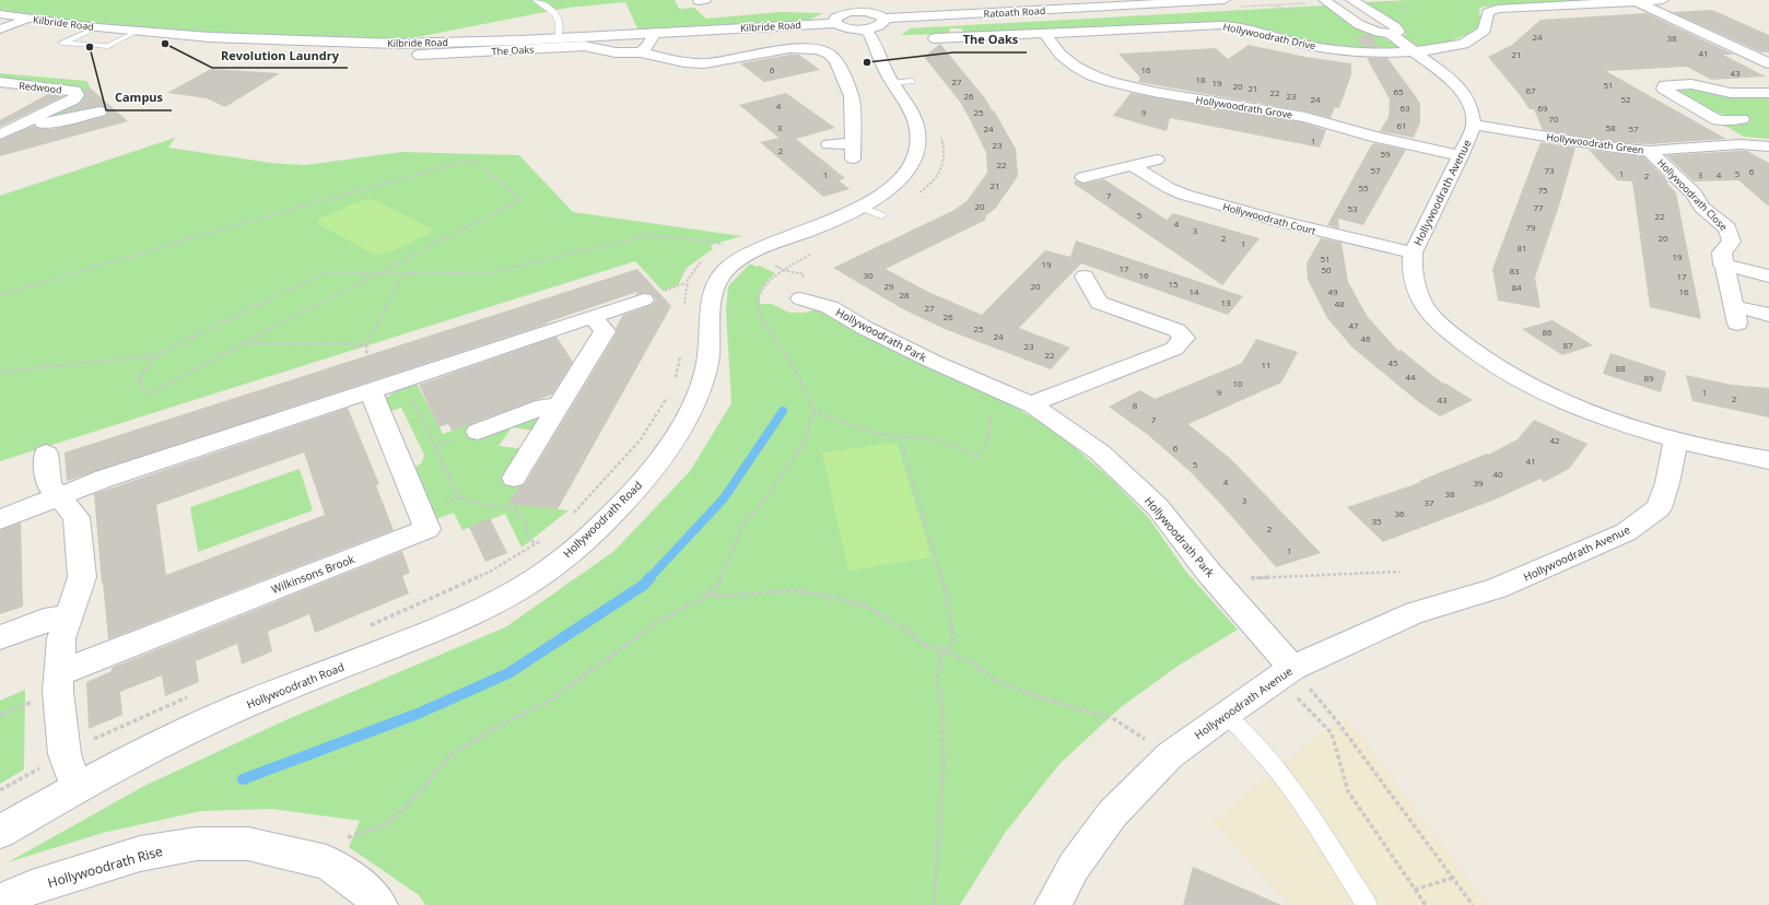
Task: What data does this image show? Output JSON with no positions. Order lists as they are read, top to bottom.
{
  "streets": {
    "street": [
      "Ratoath Road",
      "Kilbride Road",
      "Hollywoodrath Drive",
      "The Oaks",
      "Redwood",
      "Hollywoodrath Grove",
      "Hollywoodrath Green",
      "Hollywoodrath Avenue",
      "Hollywoodrath Close",
      "Hollywoodrath Court",
      "Hollywoodrath Park",
      "Hollywoodrath Road",
      "Wilkinsons Brook",
      "Hollywoodrath Rise"
    ]
  },
  "crossings": [
    ["Ratoath Road", "Kilbride Road"],
    ["Ratoath Road", "Hollywoodrath Road"],
    ["Hollywoodrath Drive", "Hollywoodrath Grove"],
    ["Hollywoodrath Grove", "Hollywoodrath Avenue"],
    ["Hollywoodrath Green", "Hollywoodrath Avenue"],
    ["Hollywoodrath Green", "Hollywoodrath Close"],
    ["Hollywoodrath Avenue", "Hollywoodrath Court"],
    ["Hollywoodrath Avenue", "Hollywoodrath Park"]
  ],
  "places": ["Revolution Laundry", "Campus", "The Oaks"],
  "house_numbers": [
    "24",
    "38",
    "41",
    "21",
    "6",
    "16",
    "43",
    "18",
    "27",
    "19",
    "51",
    "20",
    "21",
    "67",
    "65",
    "22",
    "26",
    "23",
    "24",
    "52",
    "4",
    "63",
    "69",
    "25",
    "9",
    "70",
    "61",
    "3",
    "58",
    "24",
    "57",
    "1",
    "23",
    "2",
    "59",
    "22",
    "57",
    "73",
    "6",
    "1",
    "5",
    "1",
    "3",
    "4",
    "2",
    "21",
    "55",
    "75",
    "7",
    "20",
    "77",
    "53",
    "5",
    "22",
    "4",
    "79",
    "3",
    "2",
    "20",
    "1",
    "81",
    "19",
    "51",
    "19",
    "17",
    "50",
    "83",
    "30",
    "16",
    "17",
    "15",
    "29",
    "20",
    "84",
    "14",
    "49",
    "16",
    "28",
    "13",
    "48",
    "27",
    "26",
    "47",
    "25",
    "86",
    "24",
    "46",
    "87",
    "23",
    "22",
    "45",
    "11",
    "88",
    "44",
    "89",
    "10",
    "9",
    "1",
    "2",
    "43",
    "8",
    "7",
    "42",
    "6",
    "41",
    "5",
    "40",
    "4",
    "39",
    "38",
    "3",
    "37",
    "36",
    "35",
    "2",
    "1"
  ]
}
